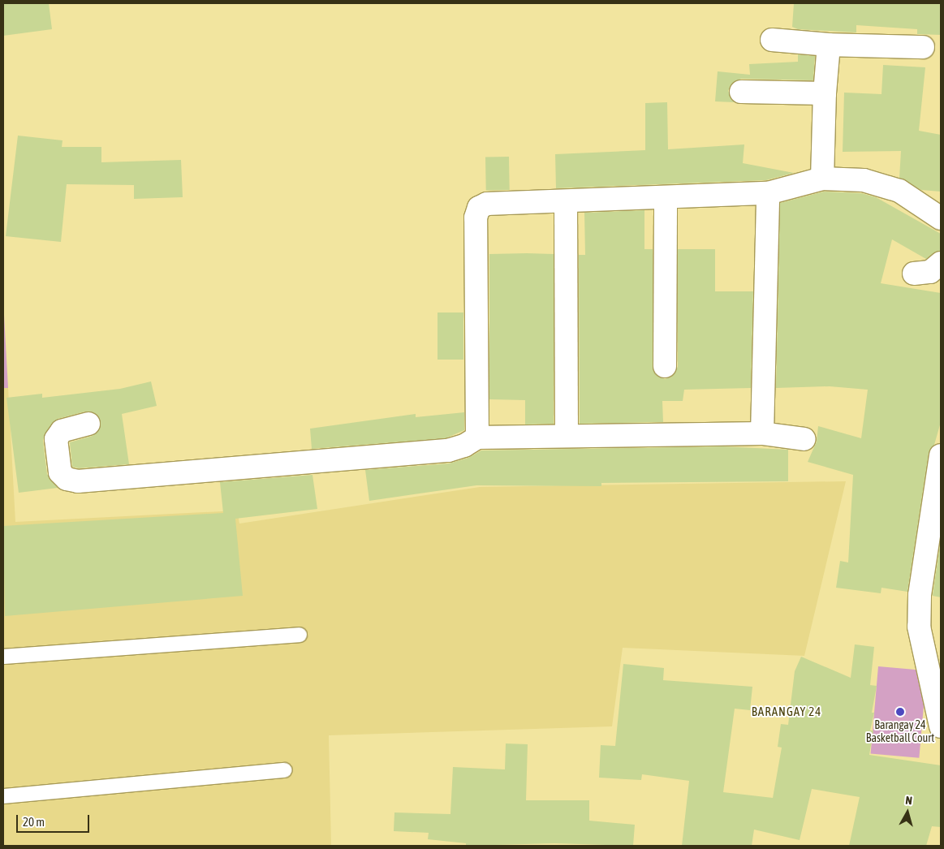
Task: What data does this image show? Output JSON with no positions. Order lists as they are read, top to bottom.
{
  "districts": ["BARANGAY 24"],
  "places": ["Barangay 24 Basketball Court"],
  "scale_bar": "20 m",
  "north": "top"
}
